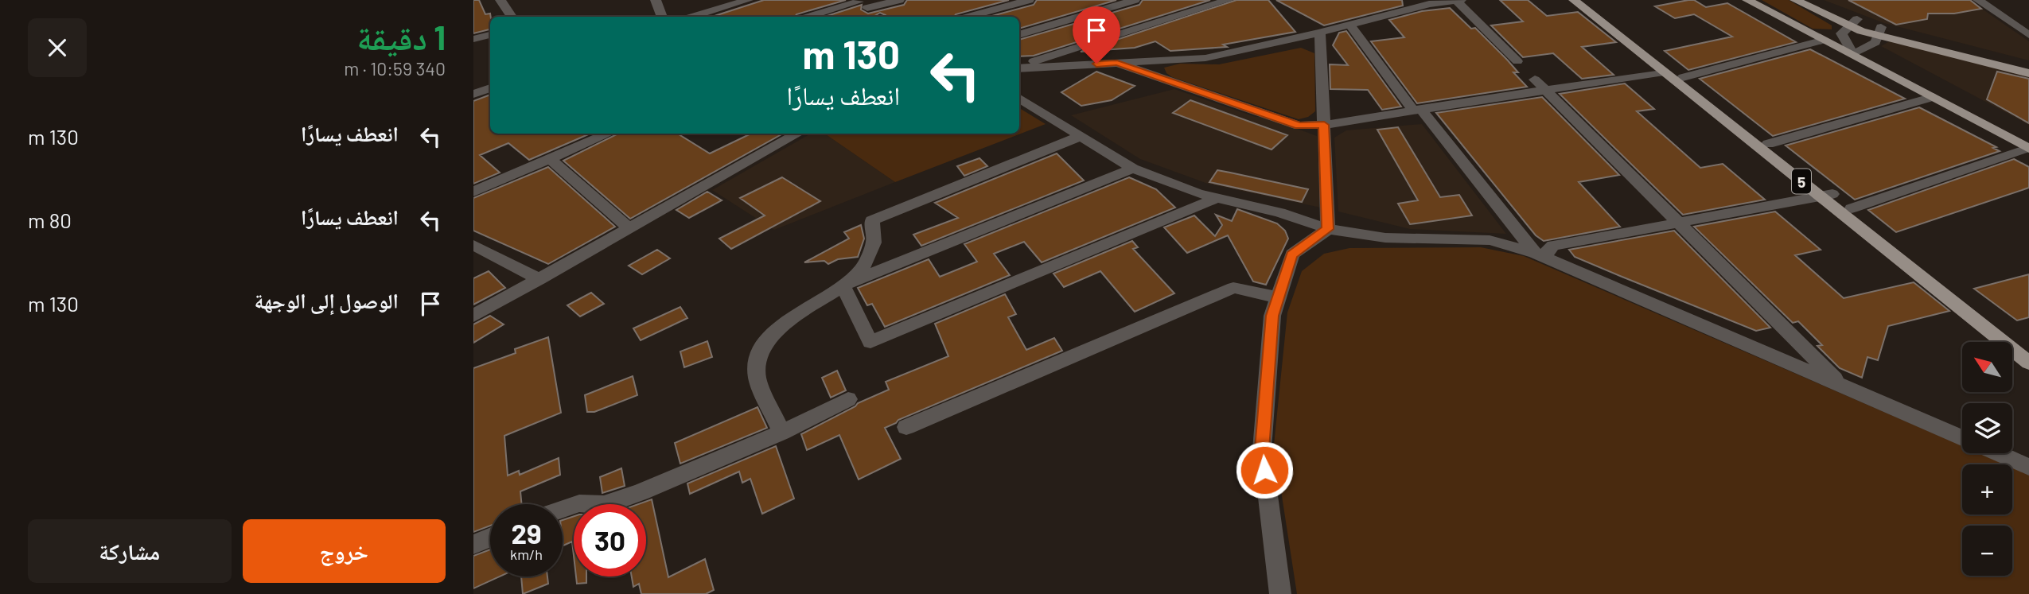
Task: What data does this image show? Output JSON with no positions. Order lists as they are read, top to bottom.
{
  "streets": {
    "main road": ["5"]
  },
  "north": "top left",
  "page": {
    "heading": ["1 دقيقة", "340 m · 10:59"],
    "turn": ["130 m", "انعطف يسارًا"],
    "list": [
      {
        "name": "انعطف يسارًا",
        "value": "130 m"
      },
      {
        "name": "انعطف يسارًا",
        "value": "80 m"
      },
      {
        "name": "الوصول إلى الوجهة",
        "value": "130 m"
      }
    ],
    "map_buttons": ["+", "−"],
    "speed": "29 km/h",
    "limit": "30",
    "buttons": ["خروج", "مشاركة"]
  }
}
